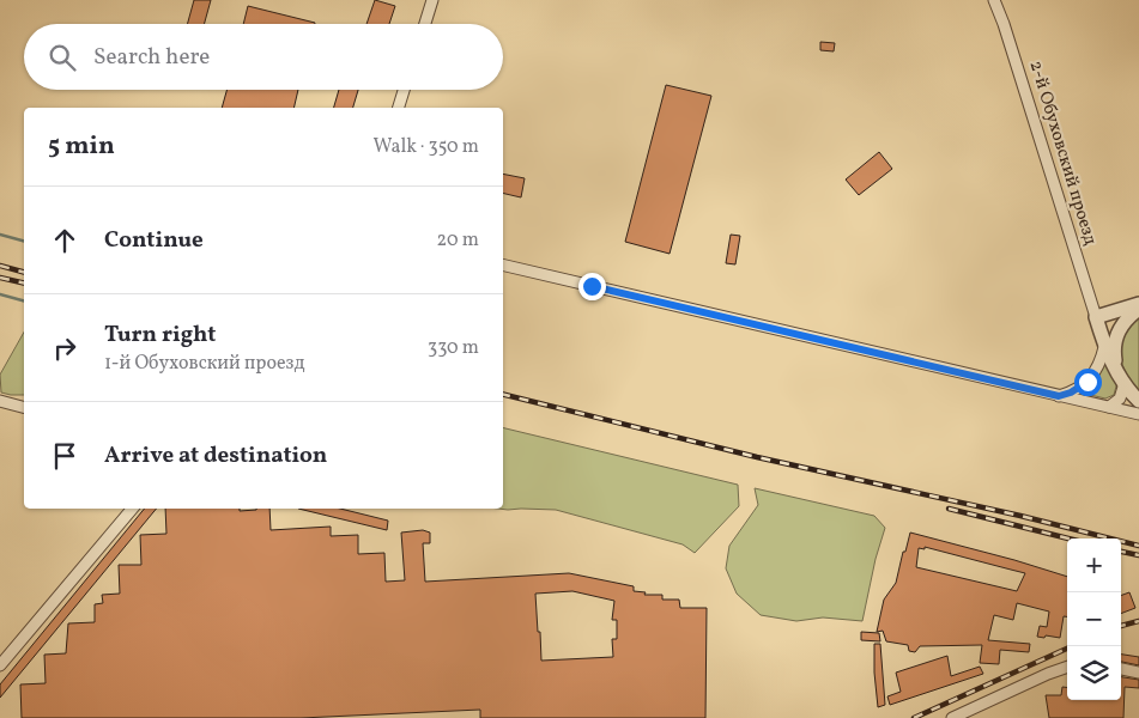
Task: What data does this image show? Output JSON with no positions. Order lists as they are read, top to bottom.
{
  "streets": {
    "street": ["2-й Обуховский проезд"]
  },
  "page": {
    "search": "Search here",
    "heading": ["5 min", "Walk · 350 m"],
    "list": [
      ["Continue", "20 m"],
      ["Turn right", "1-й Обуховский проезд", "330 m"],
      "Arrive at destination"
    ],
    "map_buttons": ["+", "−"]
  }
}
